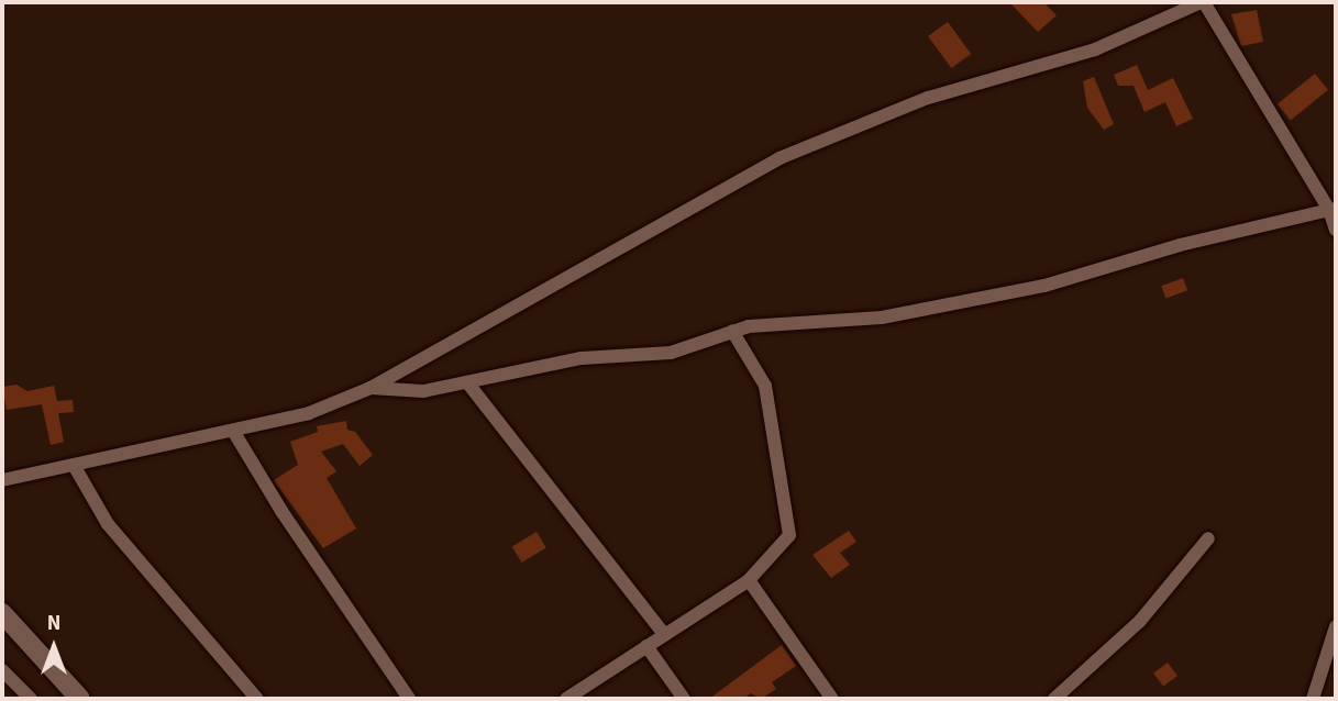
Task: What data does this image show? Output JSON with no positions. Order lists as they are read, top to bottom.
{
  "north": "top"
}
